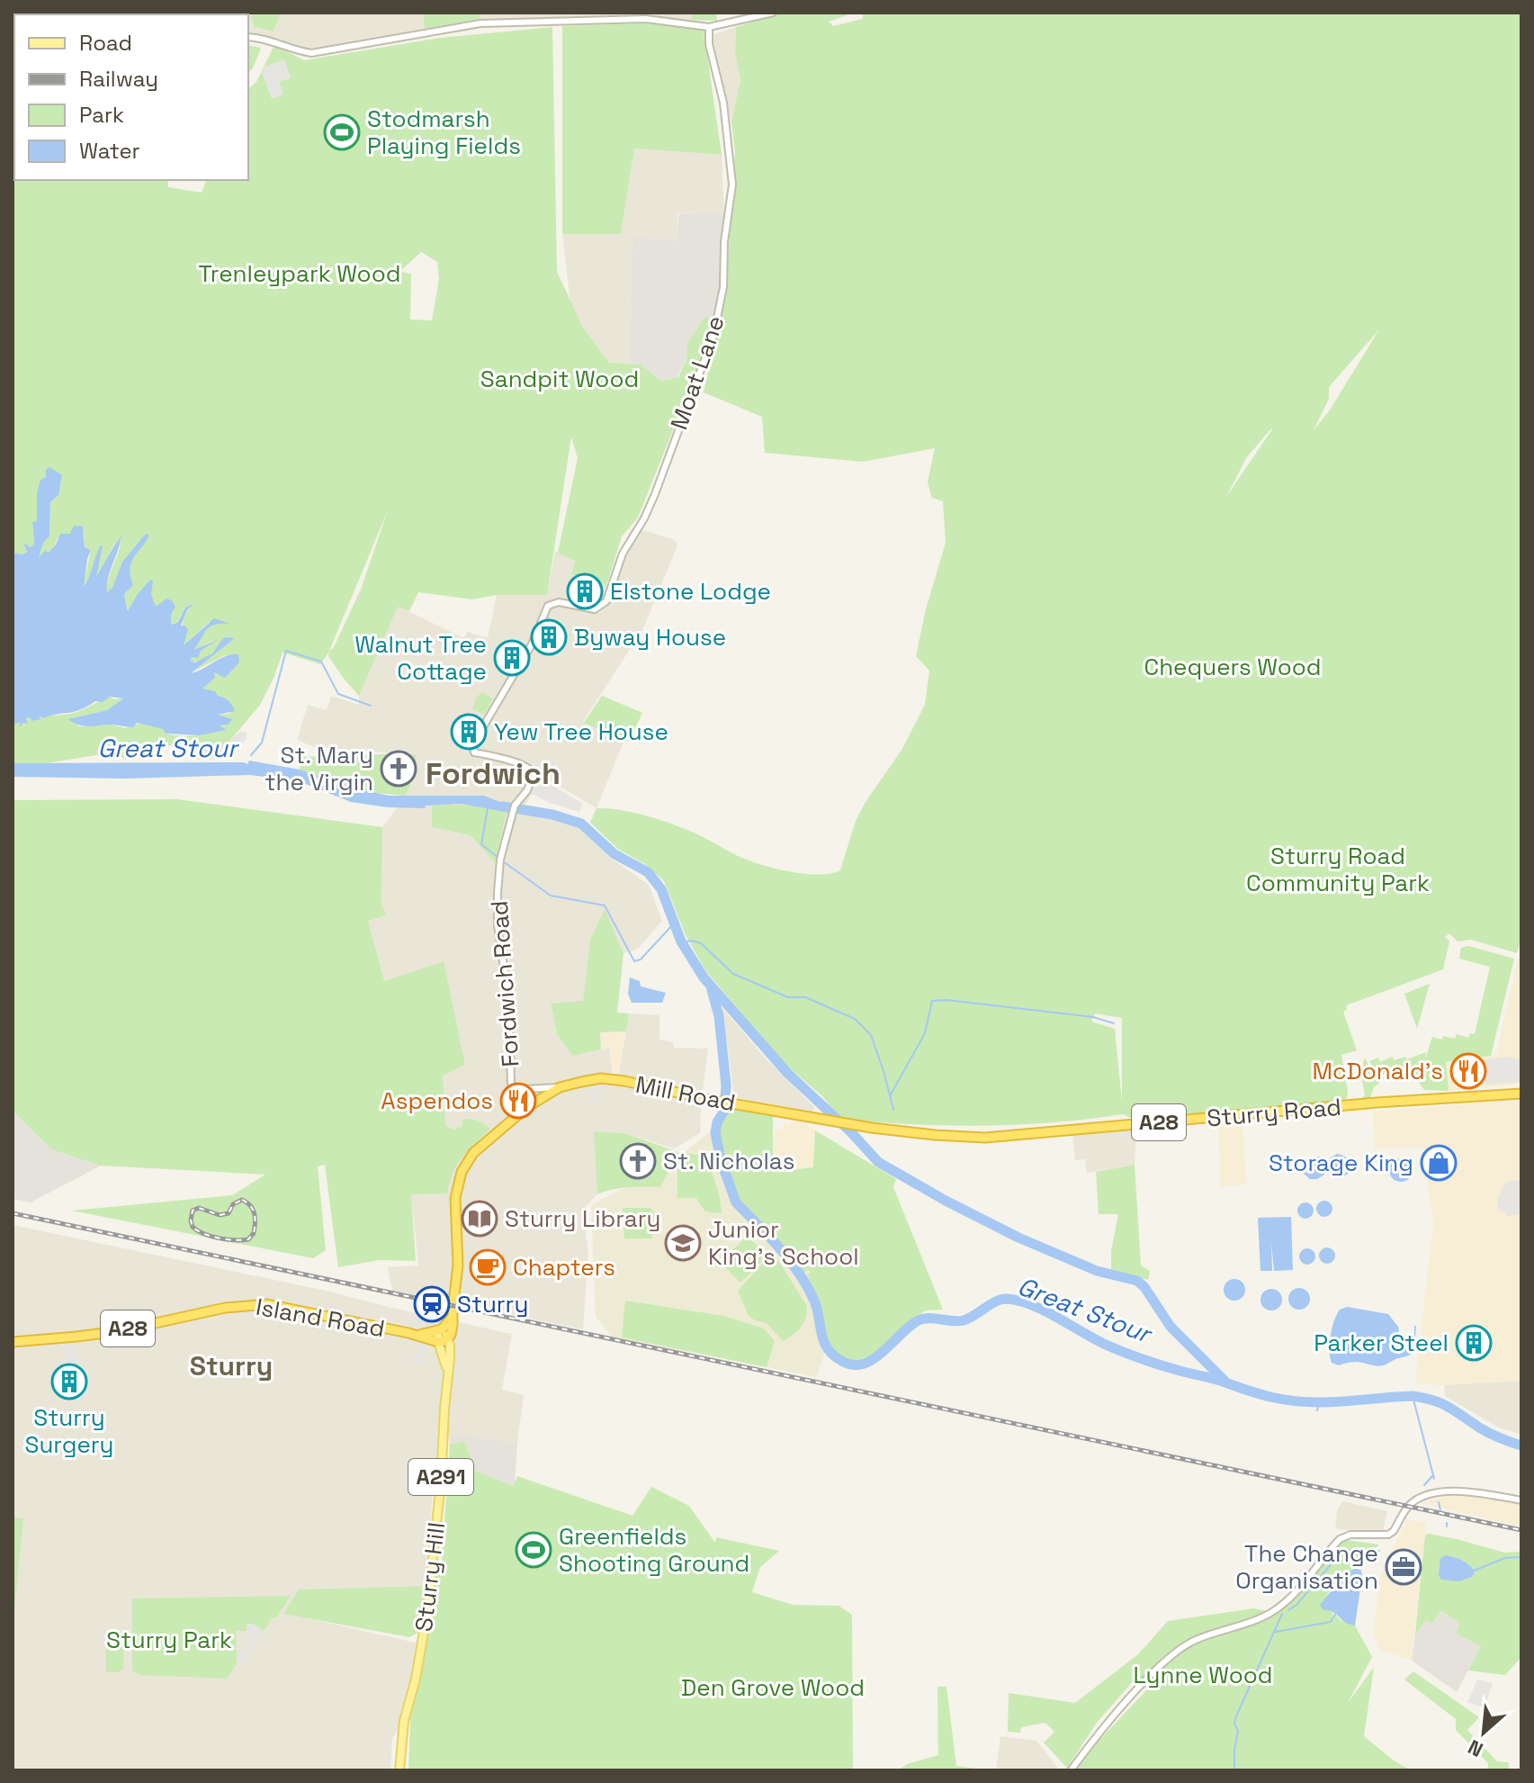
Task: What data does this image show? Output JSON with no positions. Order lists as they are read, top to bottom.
{
  "streets": {
    "highway": [
      "Mill Road",
      "Sturry Road",
      "A28",
      "Island Road"
    ],
    "main road": ["A291", "Sturry Hill"],
    "street": ["Moat Lane", "Fordwich Road"]
  },
  "crossings": [
    ["Moat Lane", "Fordwich Road"],
    ["Fordwich Road", "A28"],
    ["Mill Road", "Sturry Road"],
    ["Mill Road", "A28"],
    ["A28", "Sturry Hill"],
    ["Island Road", "Sturry Hill"]
  ],
  "districts": ["Fordwich", "Sturry"],
  "water": ["Great Stour"],
  "parks": [
    "Trenleypark Wood",
    "Sandpit Wood",
    "Chequers Wood",
    "Sturry Road Community Park",
    "Sturry Park",
    "Lynne Wood",
    "Den Grove Wood"
  ],
  "places": {
    "sports": ["Stodmarsh Playing Fields", "Greenfields Shooting Ground"],
    "building": [
      "Elstone Lodge",
      "Byway House",
      "Walnut Tree Cottage",
      "Yew Tree House",
      "Parker Steel",
      "Sturry Surgery"
    ],
    "church": ["St. Mary the Virgin", "St. Nicholas"],
    "restaurant": ["McDonald's", "Aspendos"],
    "shop": ["Storage King"],
    "library": ["Sturry Library"],
    "school or university": ["Junior King's School"],
    "cafe": ["Chapters"],
    "station": ["Sturry"],
    "office": ["The Change Organisation"]
  },
  "legend": [
    "Road",
    "Railway",
    "Park",
    "Water"
  ],
  "north": "bottom left"
}
